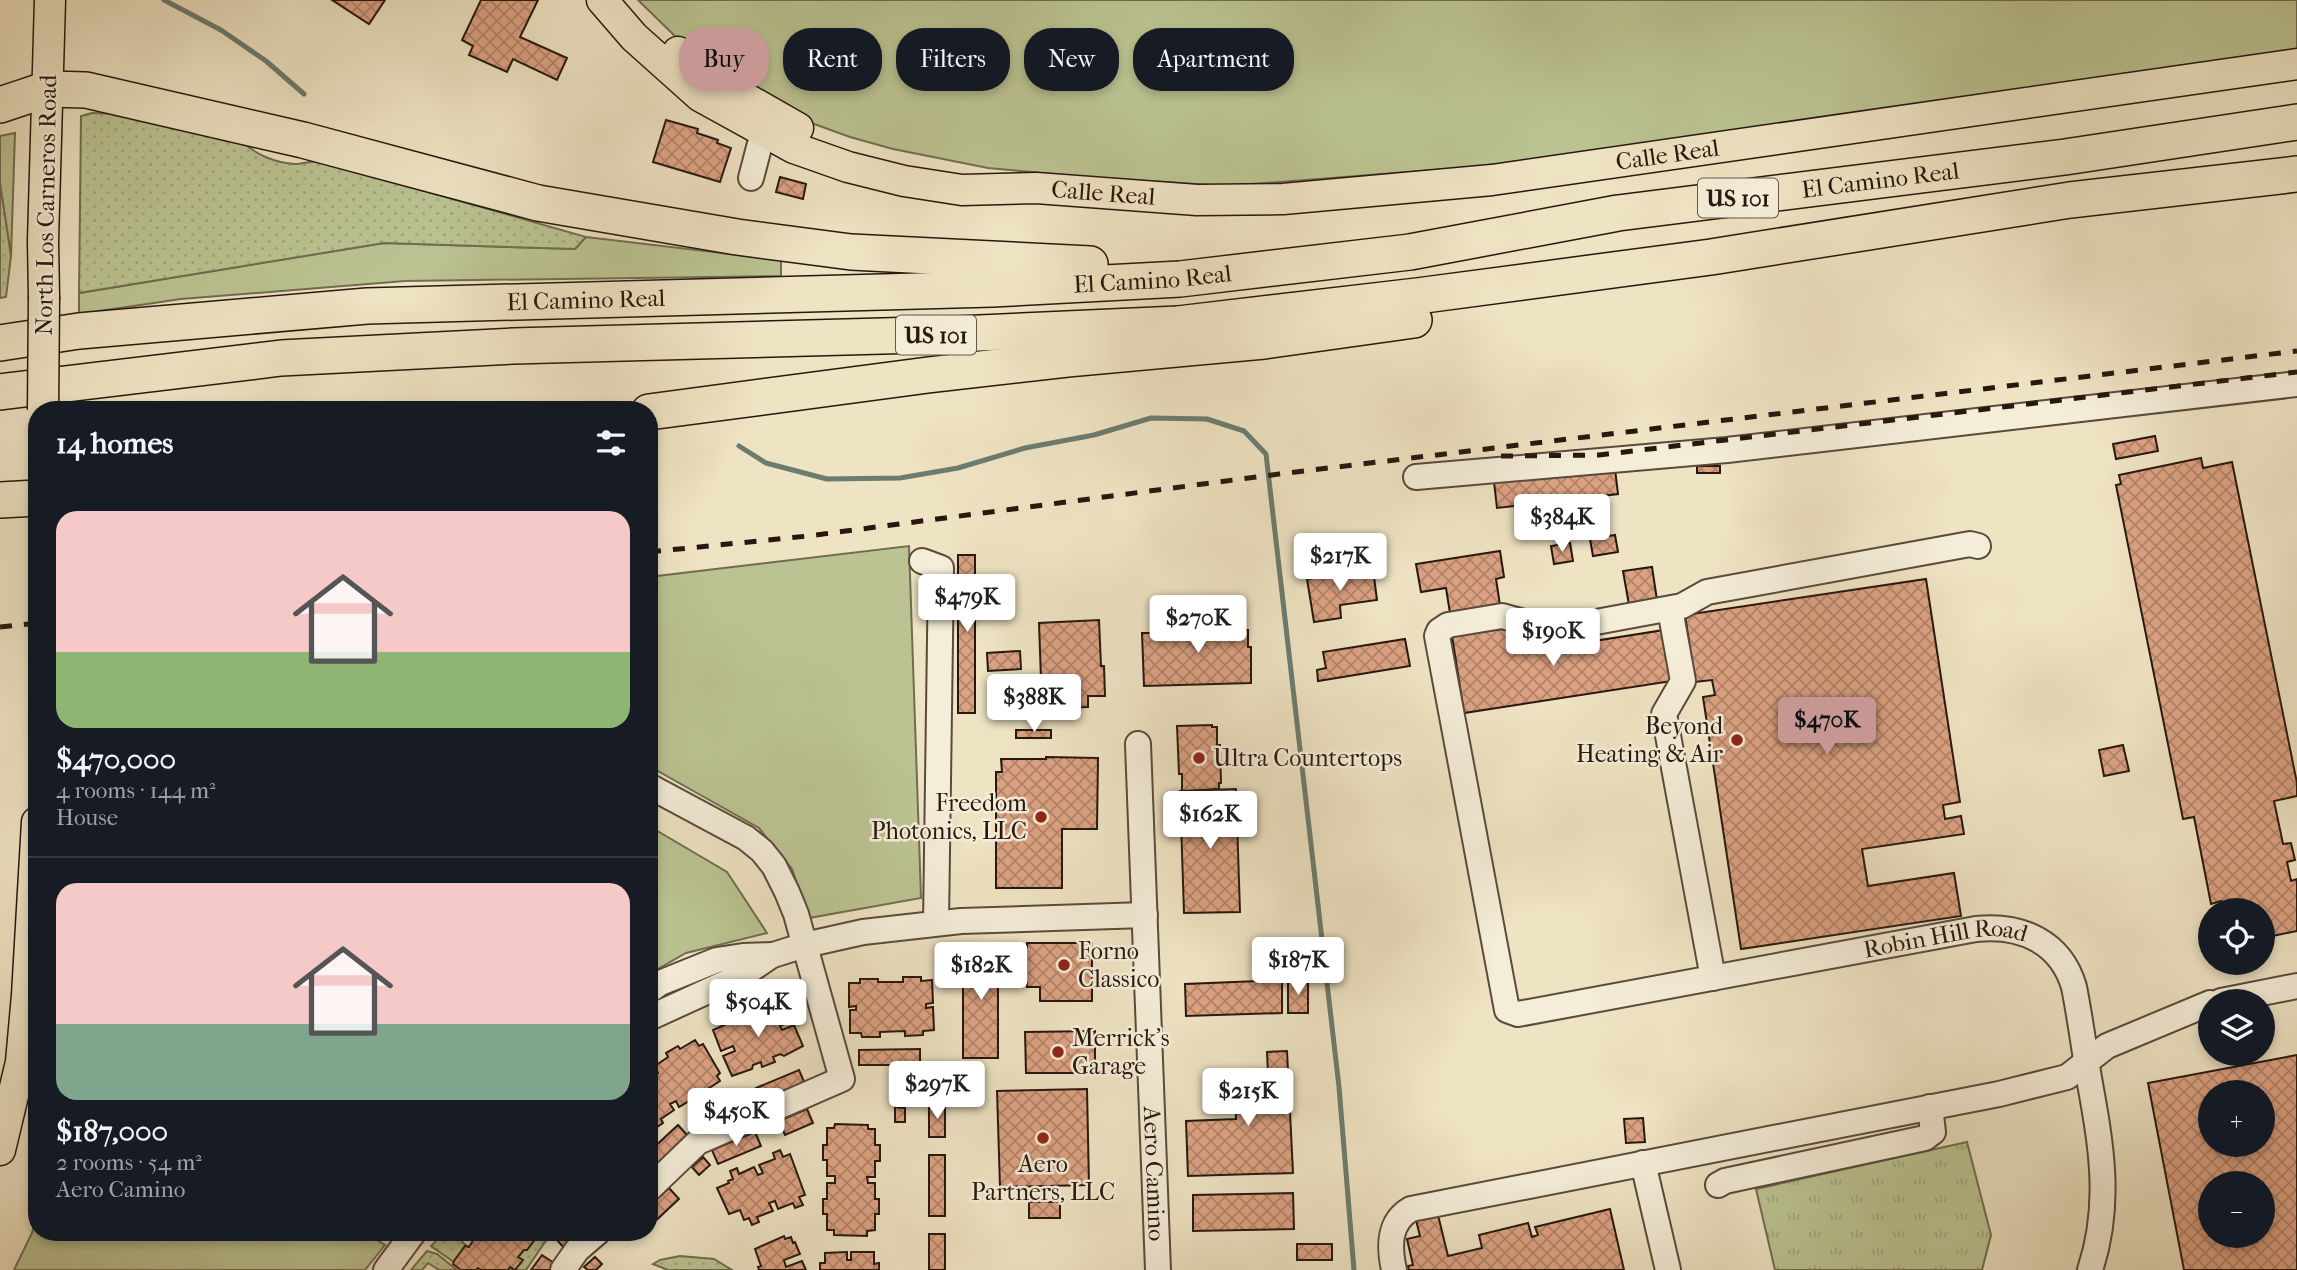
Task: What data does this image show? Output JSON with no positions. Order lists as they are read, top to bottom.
{
  "streets": {
    "highway": ["El Camino Real", "US 101"],
    "main road": ["Calle Real", "North Los Carneros Road"],
    "street": ["Robin Hill Road", "Aero Camino"]
  },
  "places": [
    "Beyond Heating & Air",
    "Ultra Countertops",
    "Freedom Photonics, LLC",
    "Forno Classico",
    "Merrick's Garage",
    "Aero Partners, LLC"
  ],
  "page": {
    "chip": [
      "Buy",
      "Rent",
      "Filters",
      "New",
      "Apartment"
    ],
    "heading": "14 homes",
    "list": [
      {
        "name": "$470,000",
        "note": "4 rooms · 144 m² · House"
      },
      {
        "name": "$187,000",
        "note": "2 rooms · 54 m² · Aero Camino"
      }
    ],
    "price": [
      "$384K",
      "$217K",
      "$479K",
      "$270K",
      "$190K",
      "$388K",
      "$470K",
      "$162K",
      "$187K",
      "$182K",
      "$504K",
      "$297K",
      "$215K",
      "$450K"
    ],
    "map_buttons": ["+", "−"]
  }
}
